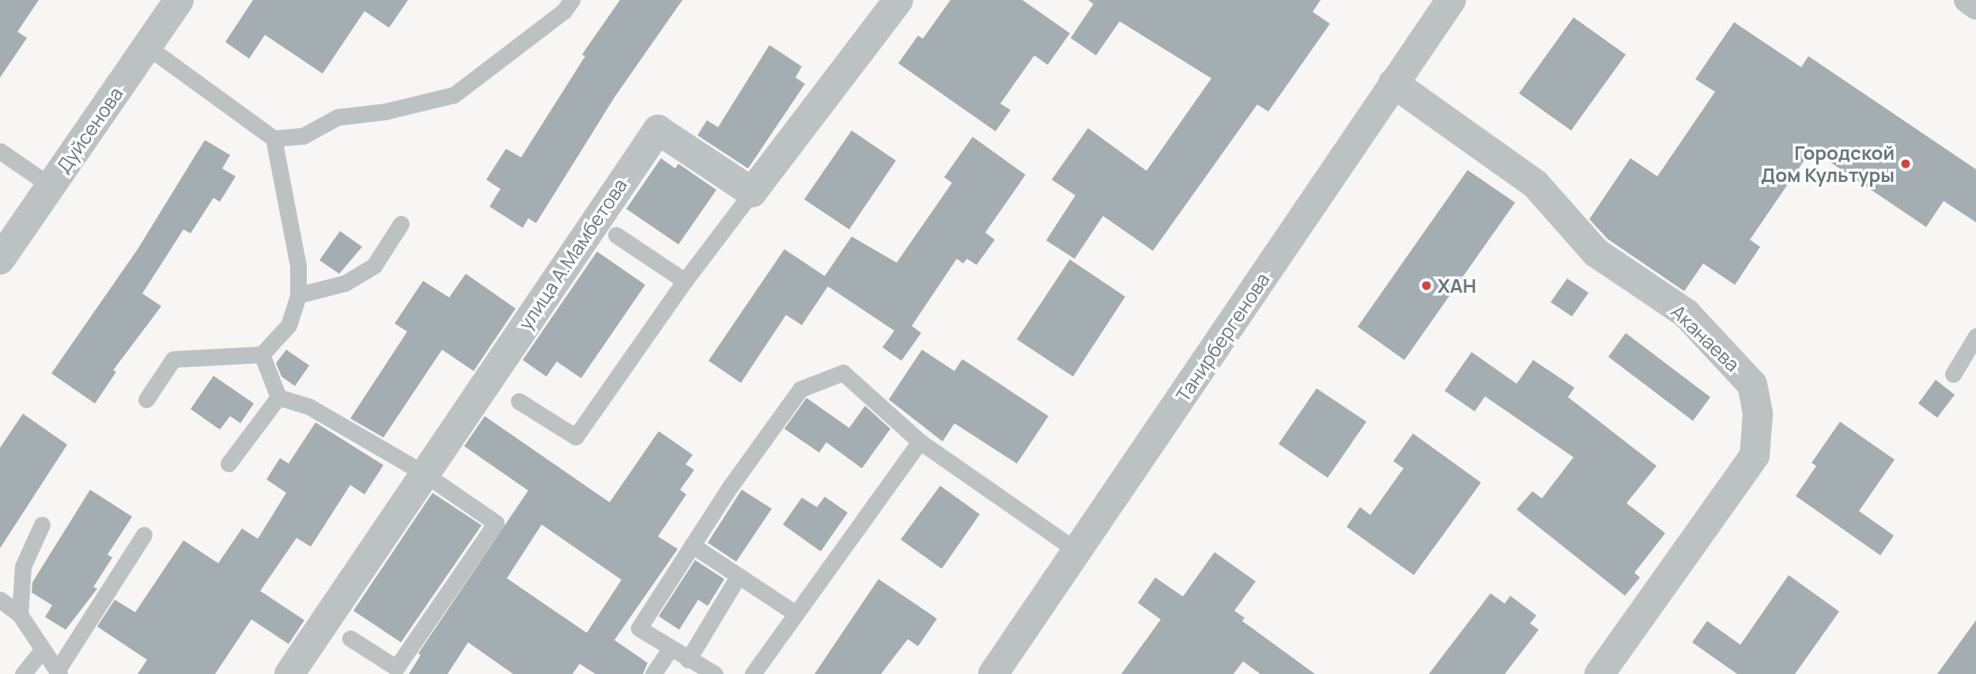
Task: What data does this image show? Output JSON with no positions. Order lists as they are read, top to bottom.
{
  "streets": {
    "street": [
      "Дуйсенова",
      "улица А.Мамбетова",
      "Танирбергенова",
      "Аканаева"
    ]
  },
  "crossings": [
    ["Танирбергенова", "Аканаева"]
  ],
  "places": ["Городской Дом Культуры", "ХАН"]
}
